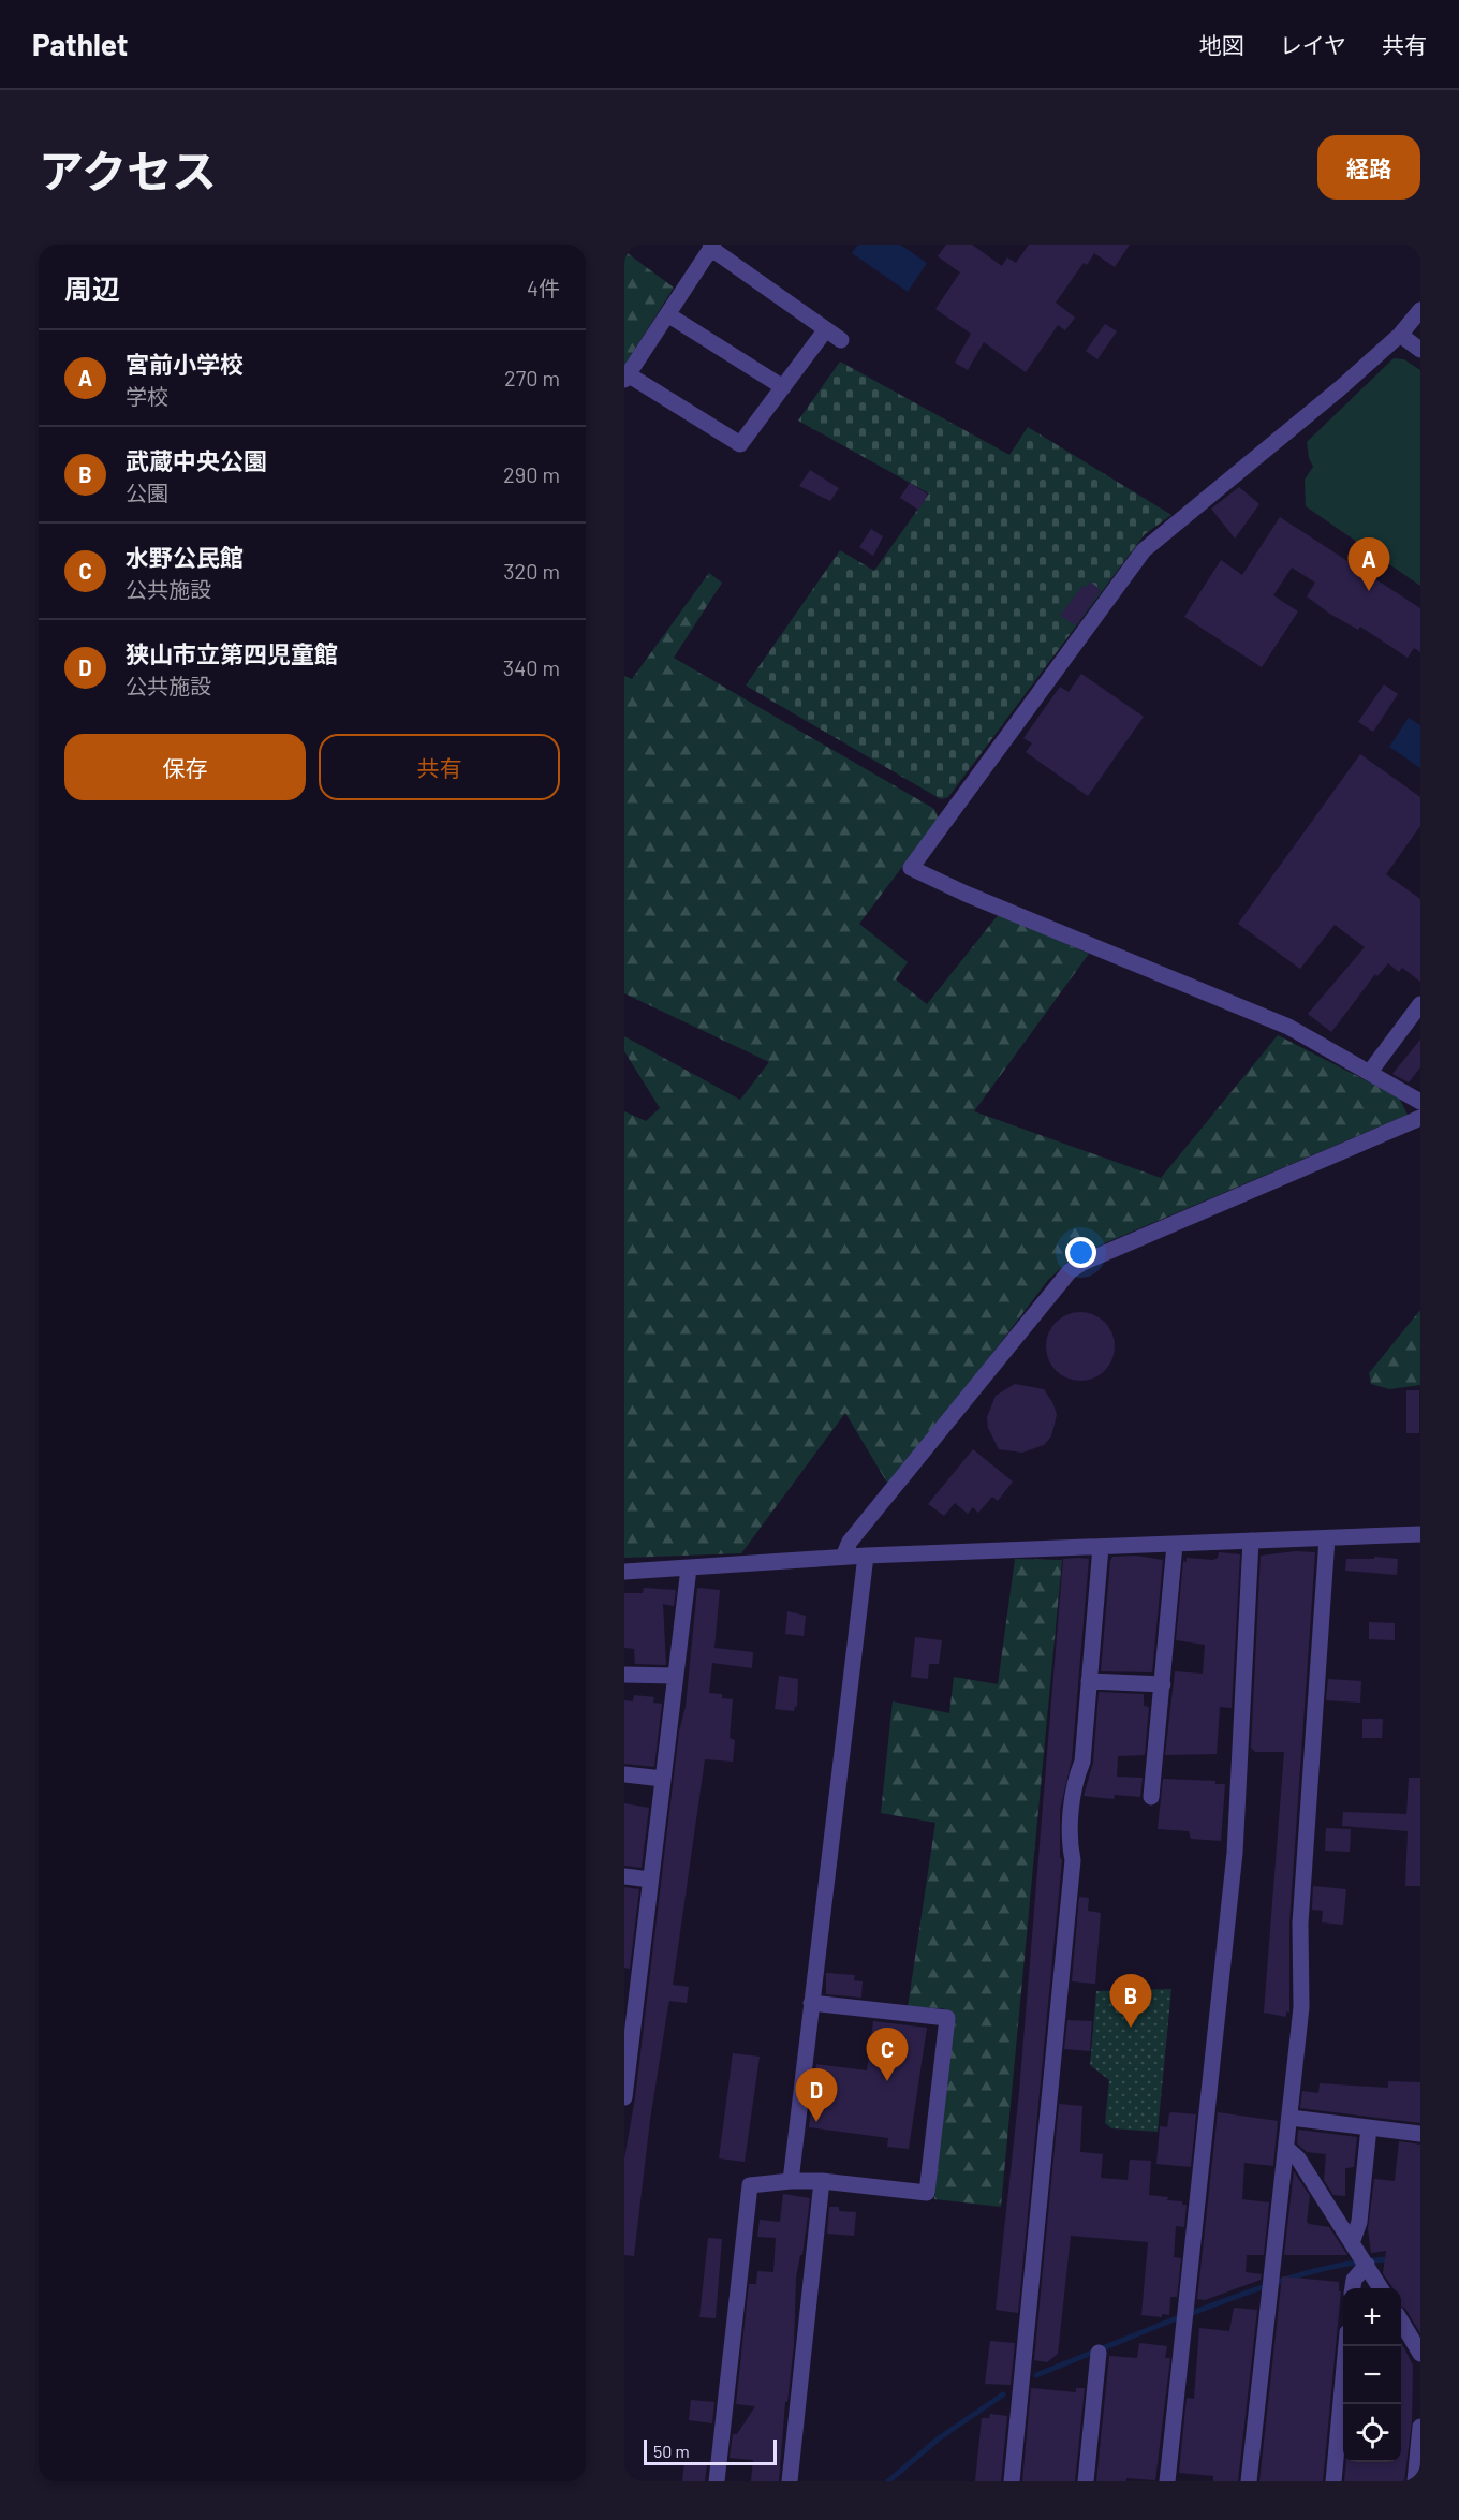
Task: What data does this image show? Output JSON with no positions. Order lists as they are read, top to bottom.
{
  "scale_bar": "50 m",
  "page": {
    "header": "Pathlet",
    "nav": ["地図", "レイヤ", "共有"],
    "title": "アクセス",
    "buttons": [
      "経路",
      ["保存", "共有"]
    ],
    "heading": ["周辺", "4件"],
    "list": [
      {
        "mark": "A",
        "name": "宮前小学校",
        "note": "学校",
        "value": "270 m"
      },
      {
        "mark": "B",
        "name": "武蔵中央公園",
        "note": "公園",
        "value": "290 m"
      },
      {
        "mark": "C",
        "name": "水野公民館",
        "note": "公共施設",
        "value": "320 m"
      },
      {
        "mark": "D",
        "name": "狭山市立第四児童館",
        "note": "公共施設",
        "value": "340 m"
      }
    ],
    "pins": [
      "A",
      "B",
      "C",
      "D"
    ],
    "map_buttons": ["+", "−"],
    "scale": "50 m"
  }
}
